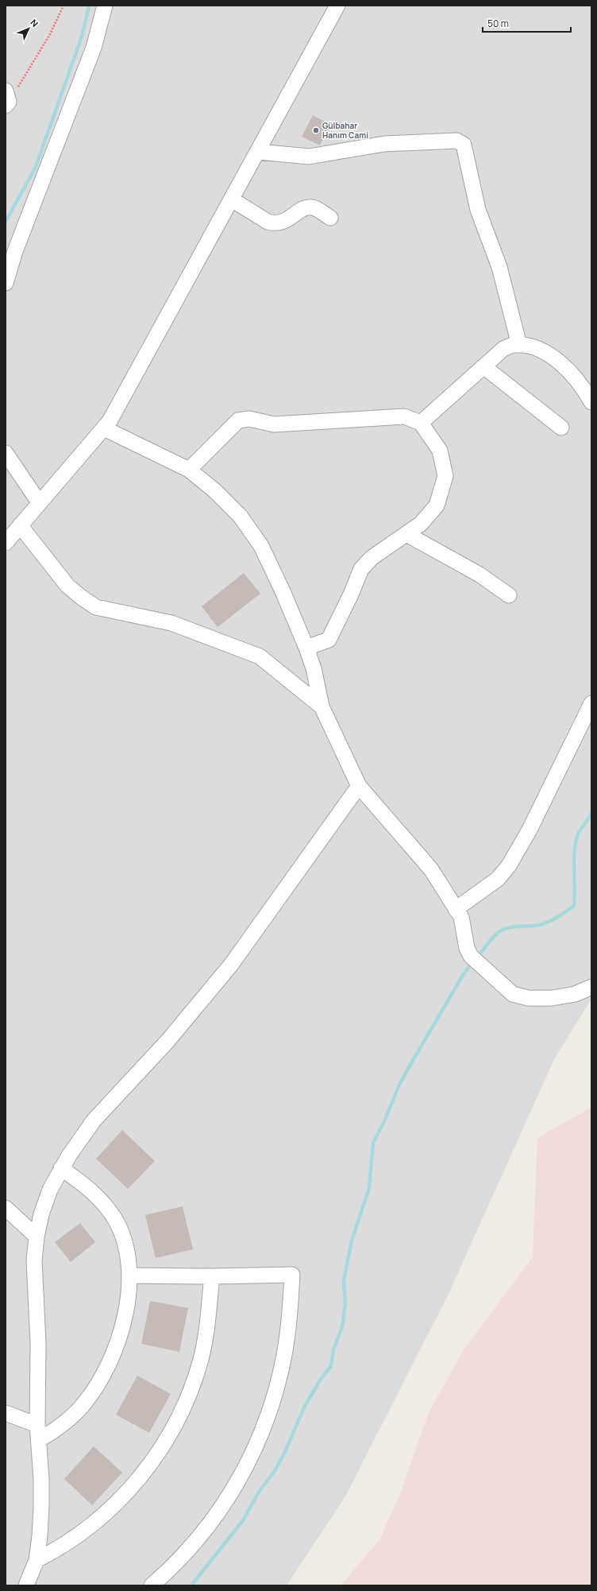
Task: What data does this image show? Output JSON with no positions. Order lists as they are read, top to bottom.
{
  "places": ["Gülbahar Hanım Cami"],
  "scale_bar": "50 m",
  "north": "top right"
}
